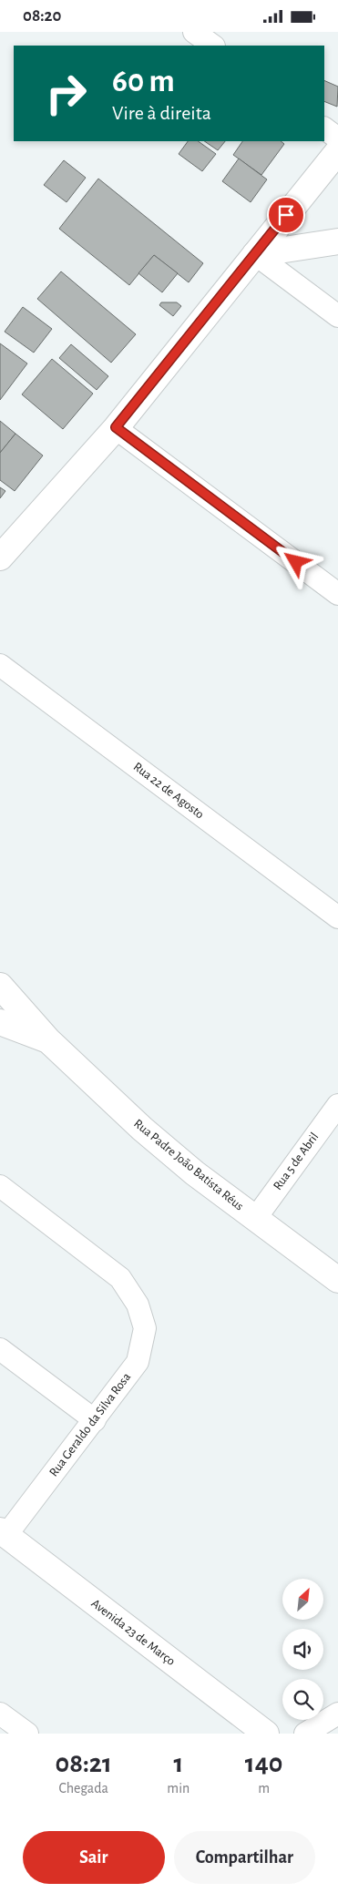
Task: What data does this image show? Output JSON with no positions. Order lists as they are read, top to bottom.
{
  "streets": {
    "main road": ["Rua Padre João Batista Réus", "Avenida 23 de Março"],
    "street": ["Rua 22 de Agosto", "Rua 5 de Abril", "Rua Geraldo da Silva Rosa"]
  },
  "crossings": [
    ["Rua 5 de Abril", "Rua Padre João Batista Réus"],
    ["Rua Geraldo da Silva Rosa", "Avenida 23 de Março"]
  ],
  "north": "top right",
  "page": {
    "status": "08:20",
    "turn": ["60 m", "Vire à direita"],
    "eta": [
      "08:21",
      "Chegada",
      "1",
      "min",
      "140",
      "m"
    ],
    "buttons": ["Sair", "Compartilhar"]
  }
}
